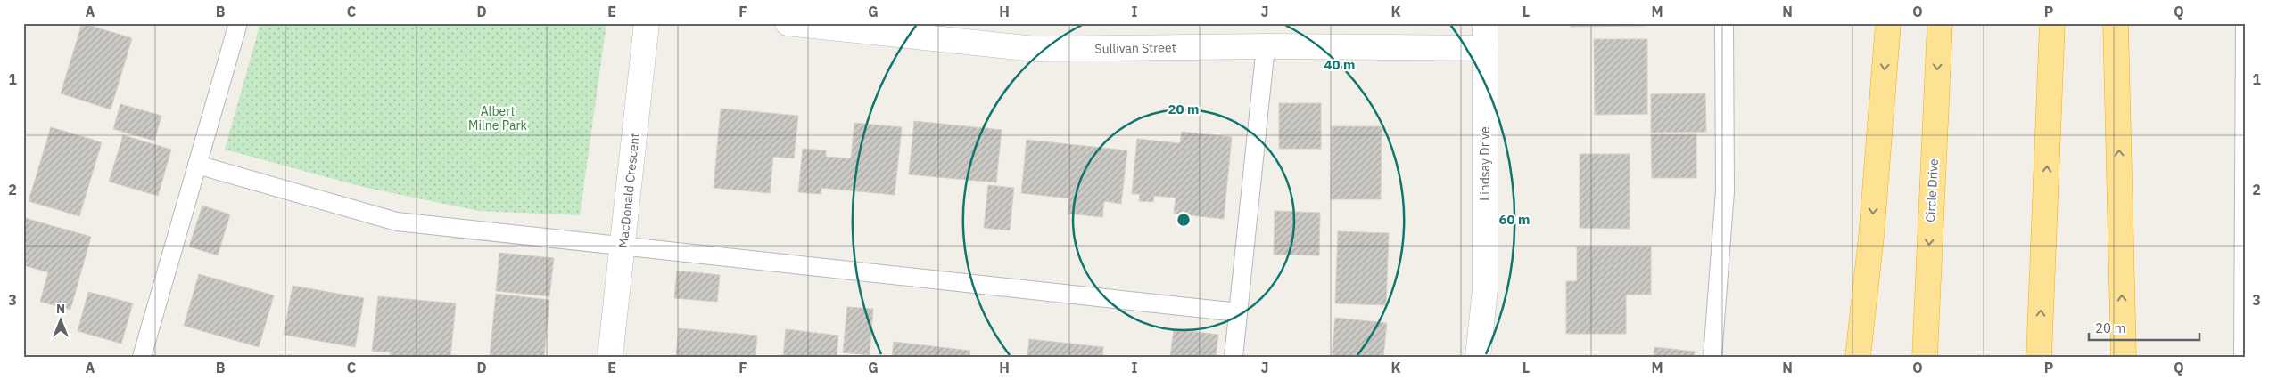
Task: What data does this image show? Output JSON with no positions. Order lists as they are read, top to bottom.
{
  "streets": {
    "highway": ["Circle Drive"],
    "street": ["Sullivan Street", "Lindsay Drive", "MacDonald Crescent"]
  },
  "crossings": [
    ["Sullivan Street", "Lindsay Drive"]
  ],
  "parks": ["Albert Milne Park"],
  "scale_bar": "20 m",
  "north": "top",
  "grid": {
    "columns": [
      "A",
      "B",
      "C",
      "D",
      "E",
      "F",
      "G",
      "H",
      "I",
      "J",
      "K",
      "L",
      "M",
      "N",
      "O",
      "P",
      "Q"
    ],
    "rows": ["1", "2", "3"]
  },
  "rings": ["40 m", "20 m", "60 m"]
}
